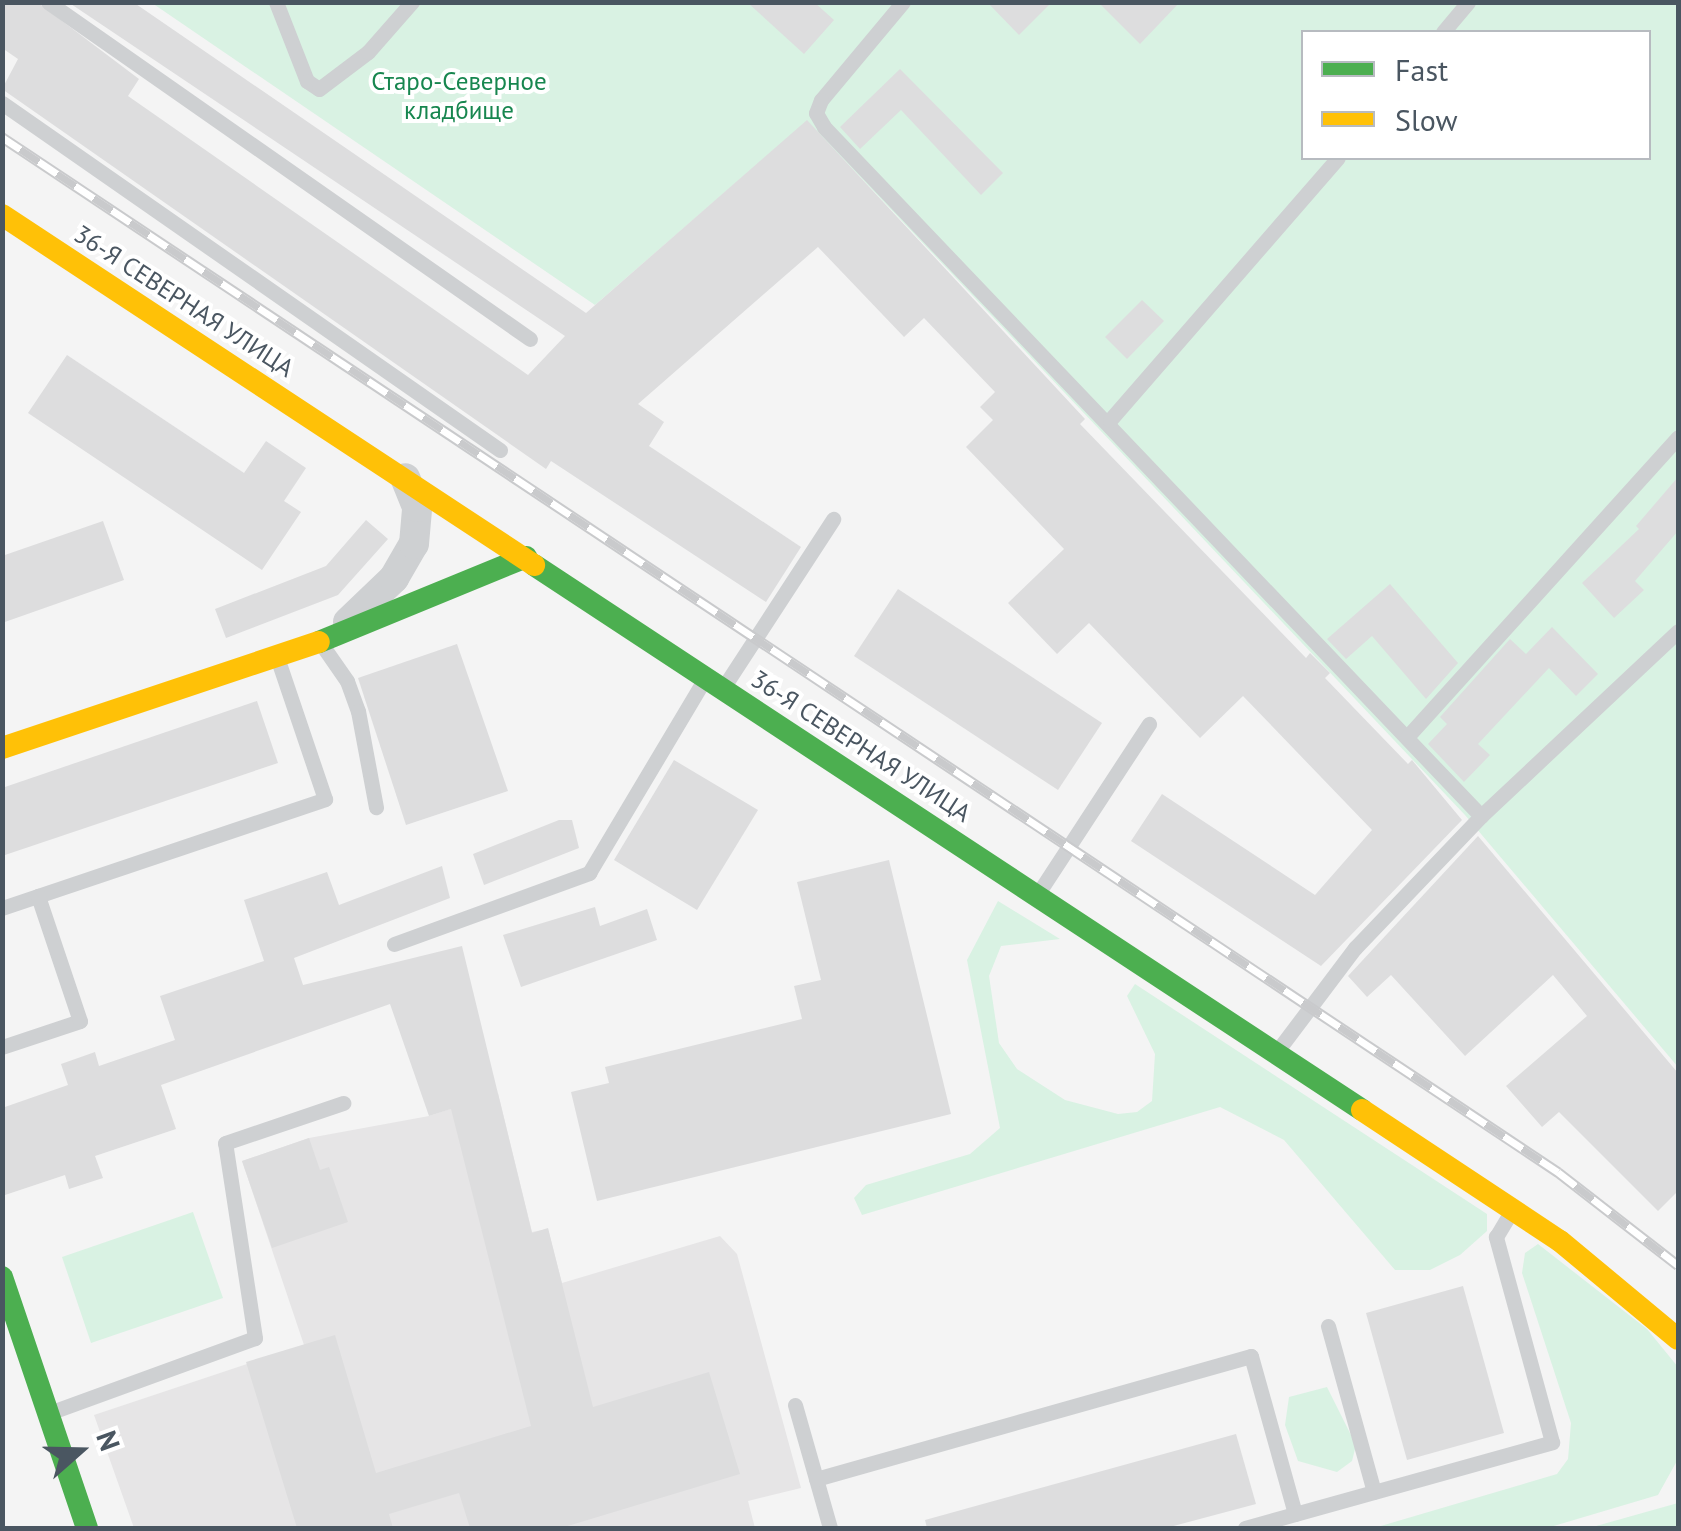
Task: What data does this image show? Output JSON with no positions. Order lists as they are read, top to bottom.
{
  "streets": {
    "main road": ["36-Я СЕВЕРНАЯ УЛИЦА"]
  },
  "parks": ["Старо-Северное кладбище"],
  "legend": ["Fast", "Slow"],
  "north": "right"
}
